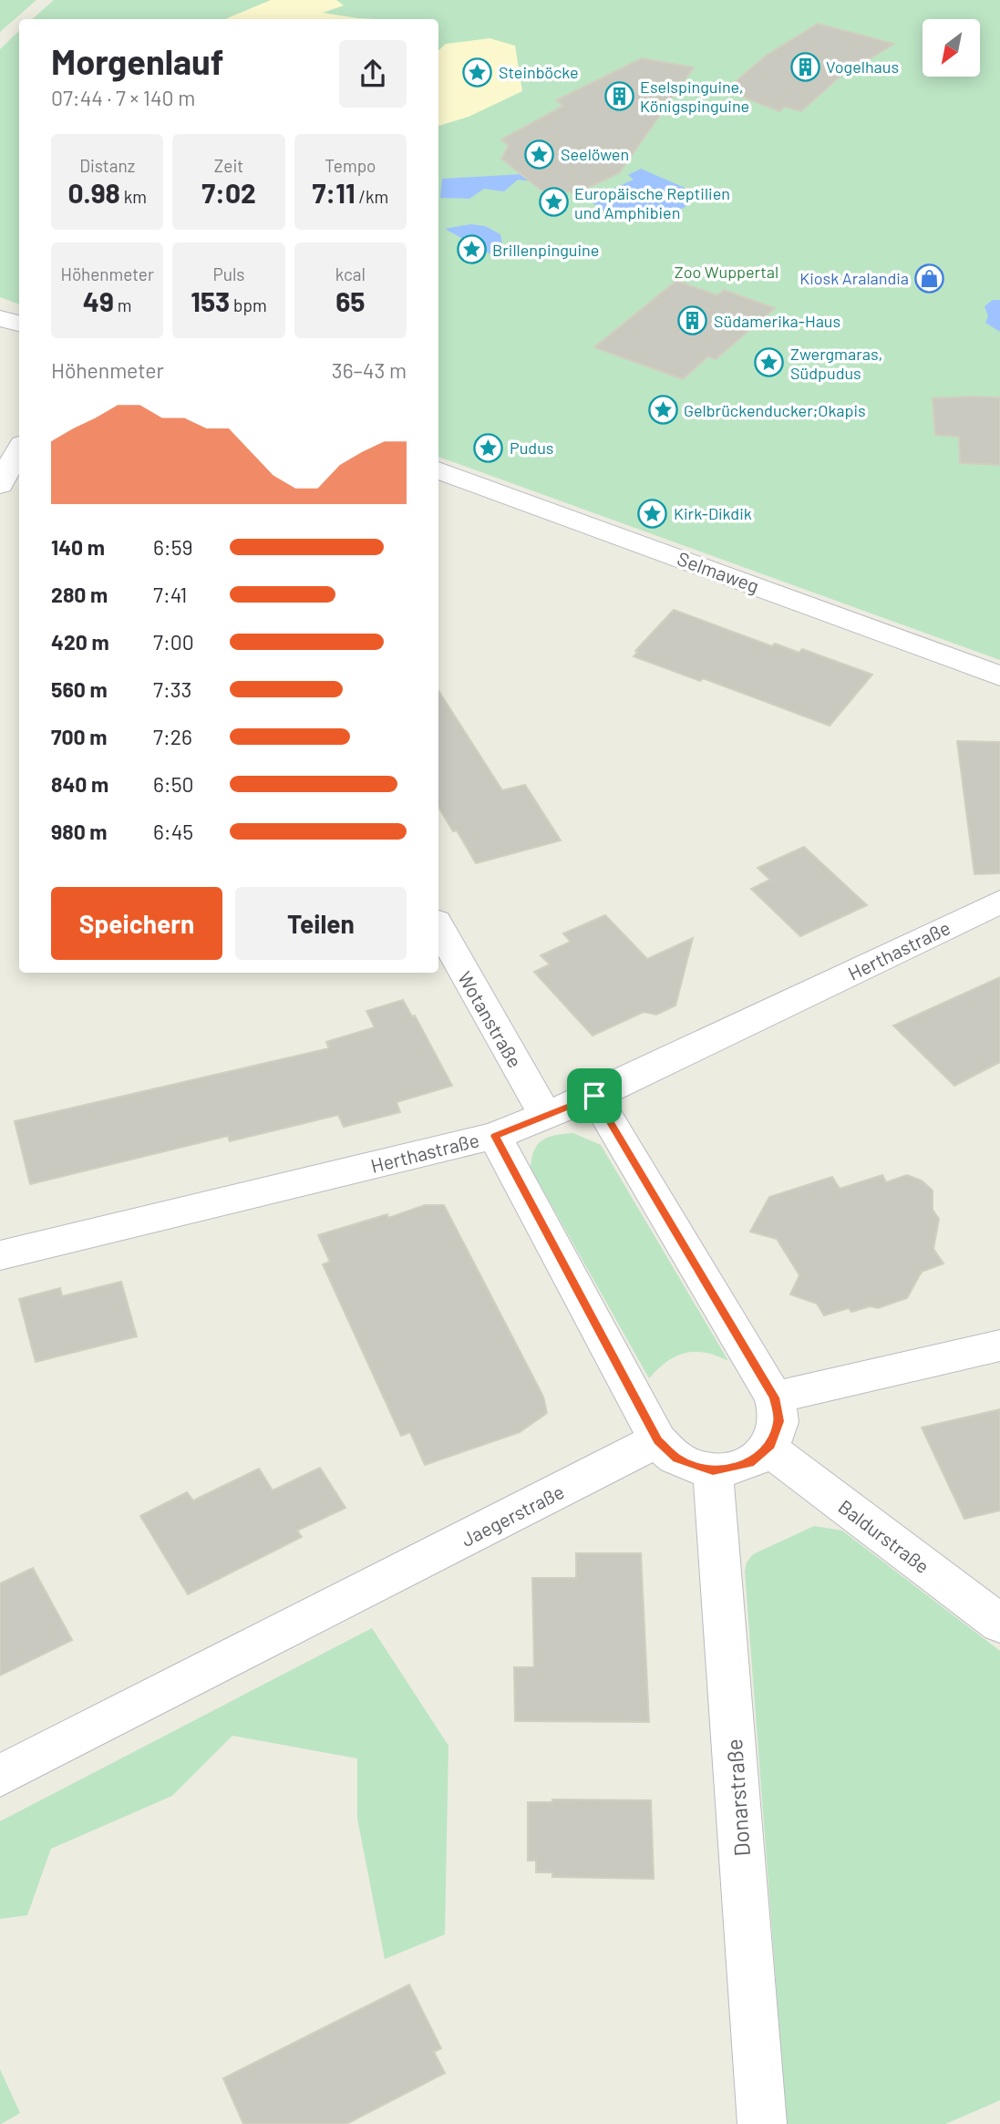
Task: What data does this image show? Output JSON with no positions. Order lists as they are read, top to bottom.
{
  "streets": {
    "street": [
      "Selmaweg",
      "Herthastraße",
      "Wotanstraße",
      "Jaegerstraße",
      "Baldurstraße",
      "Donarstraße"
    ]
  },
  "crossings": [
    ["Herthastraße", "Wotanstraße"]
  ],
  "parks": ["Zoo Wuppertal"],
  "places": {
    "building": ["Vogelhaus", "Eselspinguine, Königspinguine", "Südamerika-Haus"],
    "place": [
      "Steinböcke",
      "Seelöwen",
      "Europäische Reptilien und Amphibien",
      "Brillenpinguine",
      "Zwergmaras, Südpudus",
      "Gelbrückenducker;Okapis",
      "Pudus",
      "Kirk-Dikdik"
    ],
    "shop": ["Kiosk Aralandia"]
  },
  "north": "bottom left",
  "page": {
    "heading": ["Morgenlauf", "07:44 · 7 × 140 m"],
    "stats": [
      ["Distanz", "0.98 km"],
      ["Zeit", "7:02"],
      ["Tempo", "7:11 /km"],
      ["Höhenmeter", "49 m"],
      ["Puls", "153 bpm"],
      ["kcal", "65"]
    ],
    "chart": ["Höhenmeter", "36–43 m"],
    "list": [
      {
        "name": "140 m",
        "note": "6:59"
      },
      {
        "name": "280 m",
        "note": "7:41"
      },
      {
        "name": "420 m",
        "note": "7:00"
      },
      {
        "name": "560 m",
        "note": "7:33"
      },
      {
        "name": "700 m",
        "note": "7:26"
      },
      {
        "name": "840 m",
        "note": "6:50"
      },
      {
        "name": "980 m",
        "note": "6:45"
      }
    ],
    "buttons": ["Speichern", "Teilen"]
  }
}
